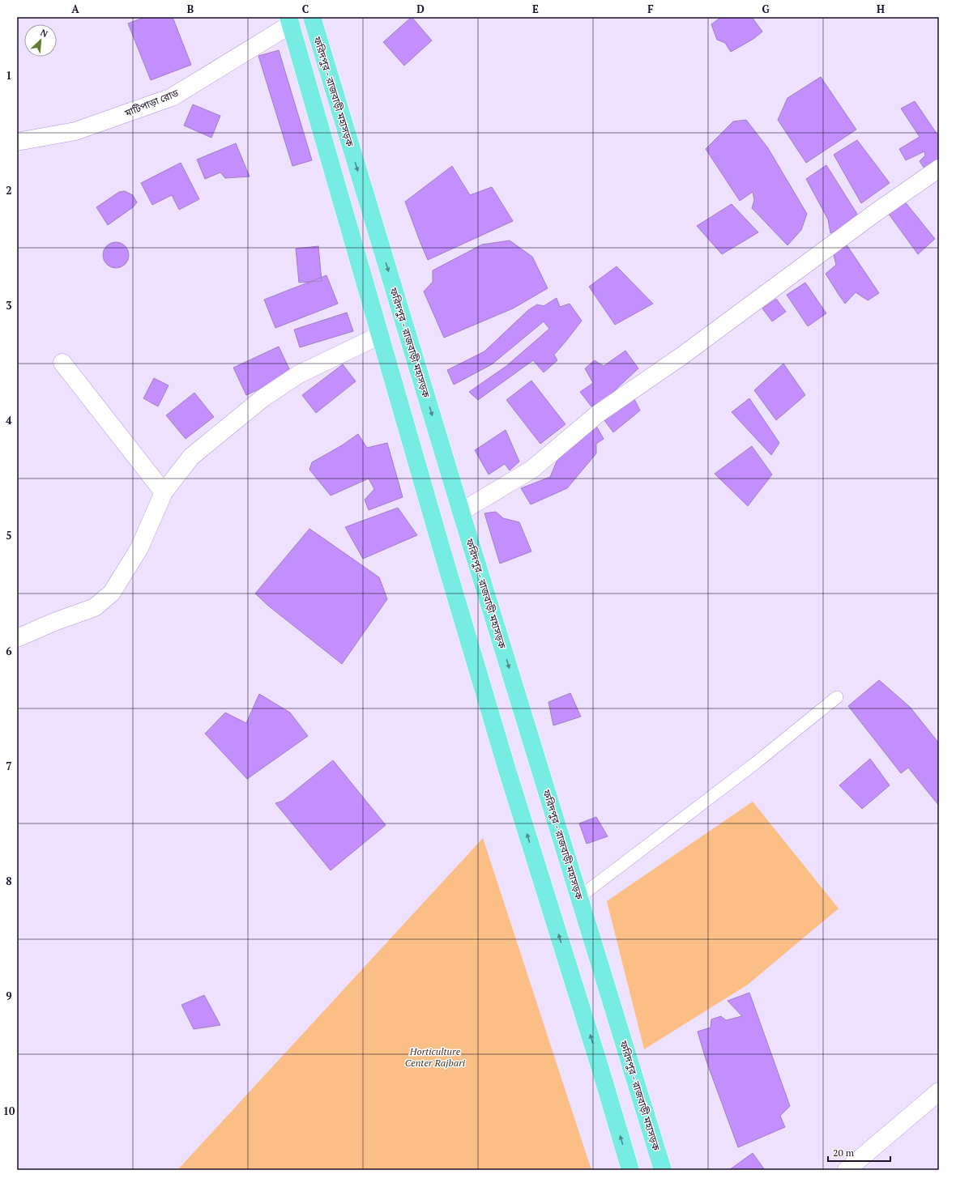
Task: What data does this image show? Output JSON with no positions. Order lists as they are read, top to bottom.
{
  "streets": {
    "main road": ["ফরিদপুর - রাজবাড়ী মহাসড়ক"],
    "street": ["মাটিপাড়া রোড"]
  },
  "parks": ["Horticulture Center Rajbari"],
  "scale_bar": "20 m",
  "north": "top right",
  "grid": {
    "columns": [
      "A",
      "B",
      "C",
      "D",
      "E",
      "F",
      "G",
      "H"
    ],
    "rows": [
      "1",
      "2",
      "3",
      "4",
      "5",
      "6",
      "7",
      "8",
      "9",
      "10"
    ]
  }
}
